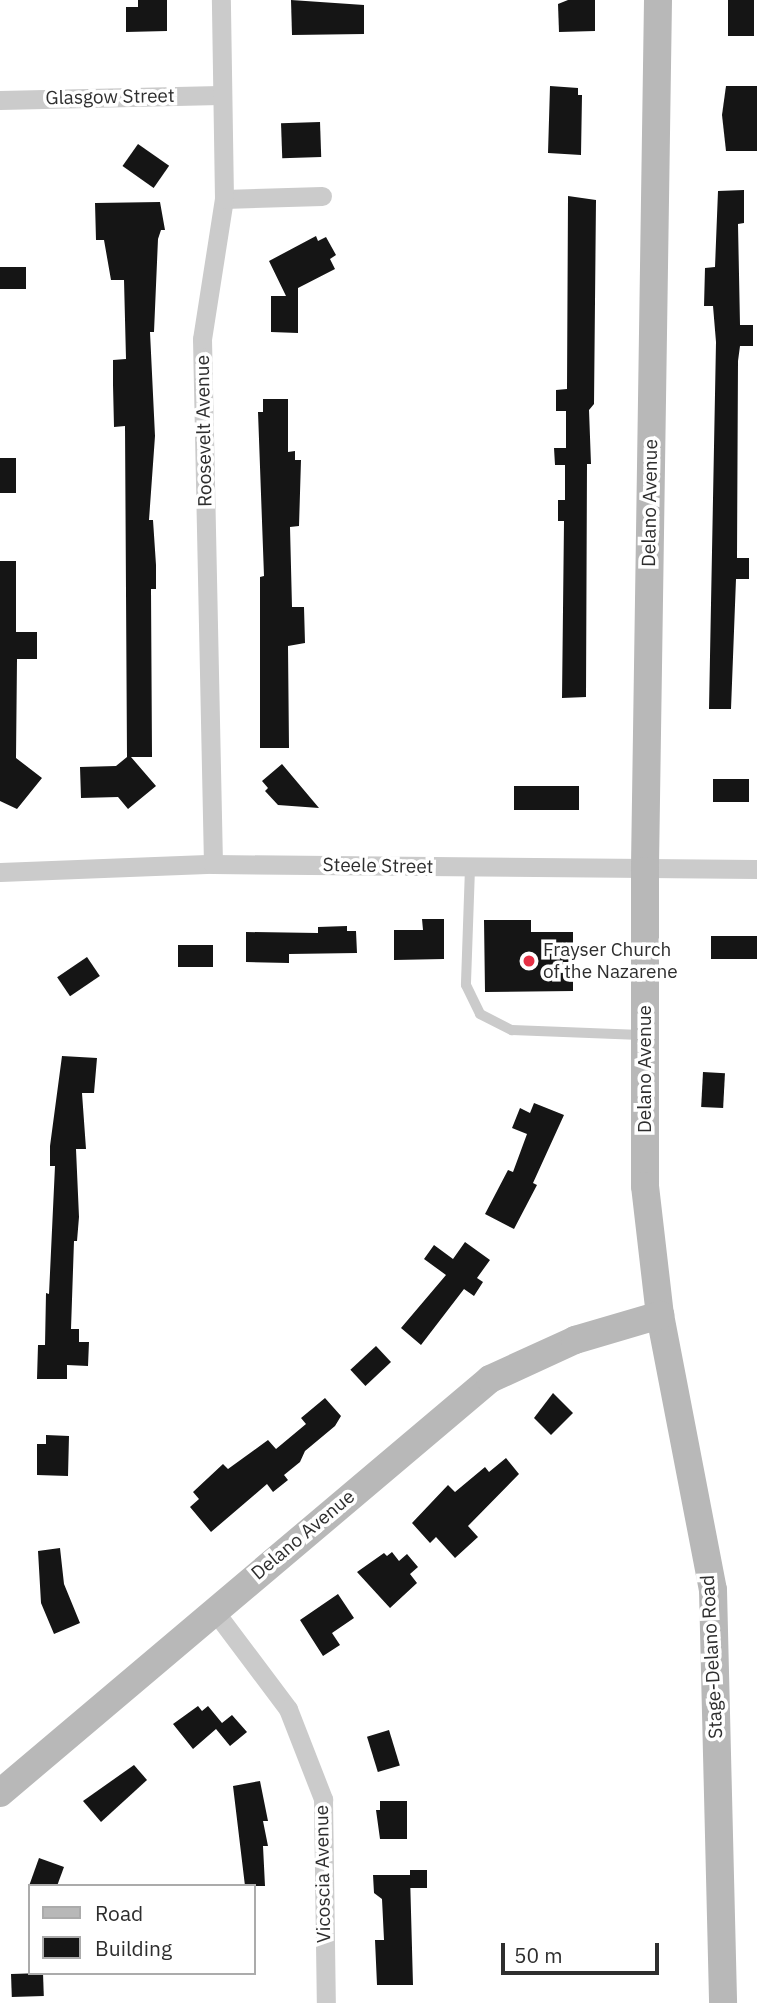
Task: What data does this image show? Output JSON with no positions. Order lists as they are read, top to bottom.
{
  "streets": {
    "main road": ["Delano Avenue", "Stage-Delano Road"],
    "street": [
      "Glasgow Street",
      "Roosevelt Avenue",
      "Steele Street",
      "Vicoscia Avenue"
    ]
  },
  "crossings": [
    ["Glasgow Street", "Roosevelt Avenue"],
    ["Roosevelt Avenue", "Steele Street"],
    ["Delano Avenue", "Steele Street"],
    ["Delano Avenue", "Stage-Delano Road"],
    ["Delano Avenue", "Vicoscia Avenue"]
  ],
  "places": ["Frayser Church of the Nazarene"],
  "legend": ["Road", "Building"],
  "scale_bar": "50 m"
}
